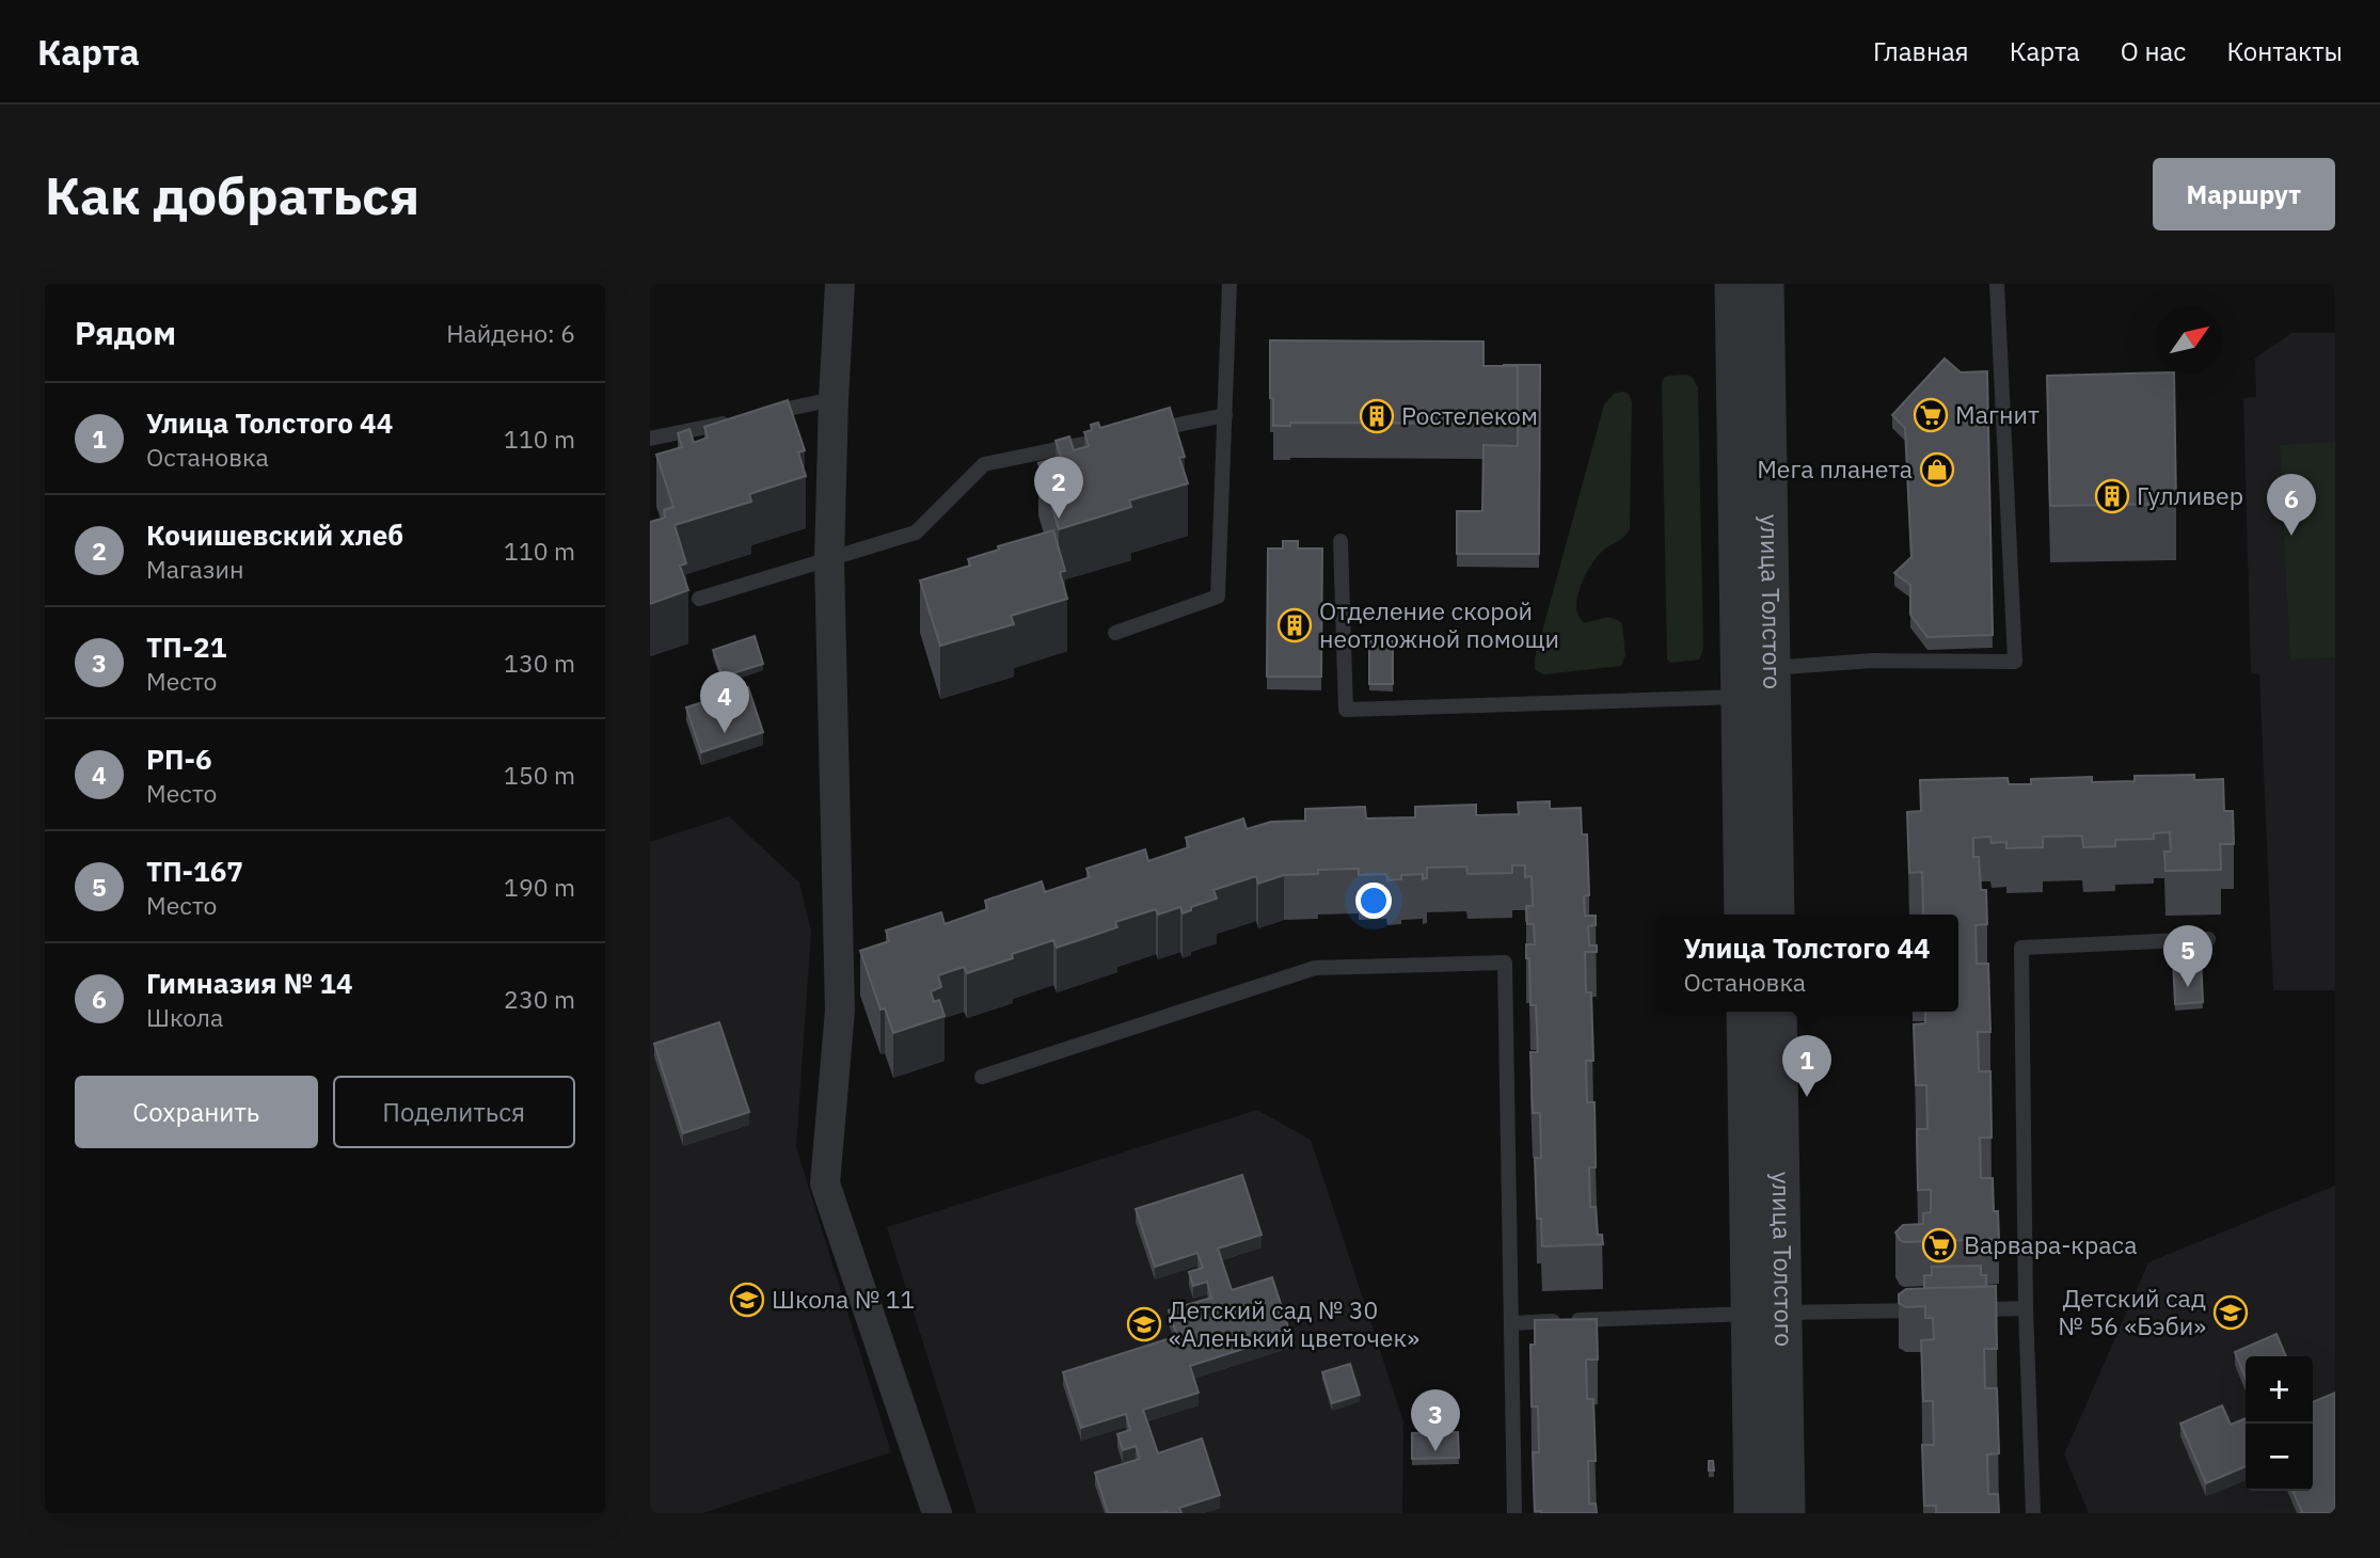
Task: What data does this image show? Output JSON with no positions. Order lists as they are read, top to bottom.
{
  "streets": {
    "street": ["улица Толстого"]
  },
  "places": {
    "supermarket": ["Магнит", "Варвара-краса"],
    "building": ["Ростелеком", "Гулливер", "Отделение скорой неотложной помощи"],
    "shop": ["Мега планета"],
    "school or university": ["Школа № 11", "Детский сад № 56 «Бэби»", "Детский сад № 30 «Аленький цветочек»"]
  },
  "north": "top right",
  "page": {
    "header": "Карта",
    "nav": [
      "Главная",
      "Карта",
      "О нас",
      "Контакты"
    ],
    "buttons": [
      "Маршрут",
      ["Сохранить", "Поделиться"]
    ],
    "title": "Как добраться",
    "heading": ["Рядом", "Найдено: 6"],
    "list": [
      {
        "mark": "1",
        "name": "Улица Толстого 44",
        "note": "Остановка",
        "value": "110 m"
      },
      {
        "mark": "2",
        "name": "Кочишевский хлеб",
        "note": "Магазин",
        "value": "110 m"
      },
      {
        "mark": "3",
        "name": "ТП-21",
        "note": "Место",
        "value": "130 m"
      },
      {
        "mark": "4",
        "name": "РП-6",
        "note": "Место",
        "value": "150 m"
      },
      {
        "mark": "5",
        "name": "ТП-167",
        "note": "Место",
        "value": "190 m"
      },
      {
        "mark": "6",
        "name": "Гимназия № 14",
        "note": "Школа",
        "value": "230 m"
      }
    ],
    "pins": [
      "2",
      "6",
      "4",
      "5",
      "1",
      "3"
    ],
    "popup": ["Улица Толстого 44", "Остановка"],
    "map_buttons": ["+", "−"]
  }
}
